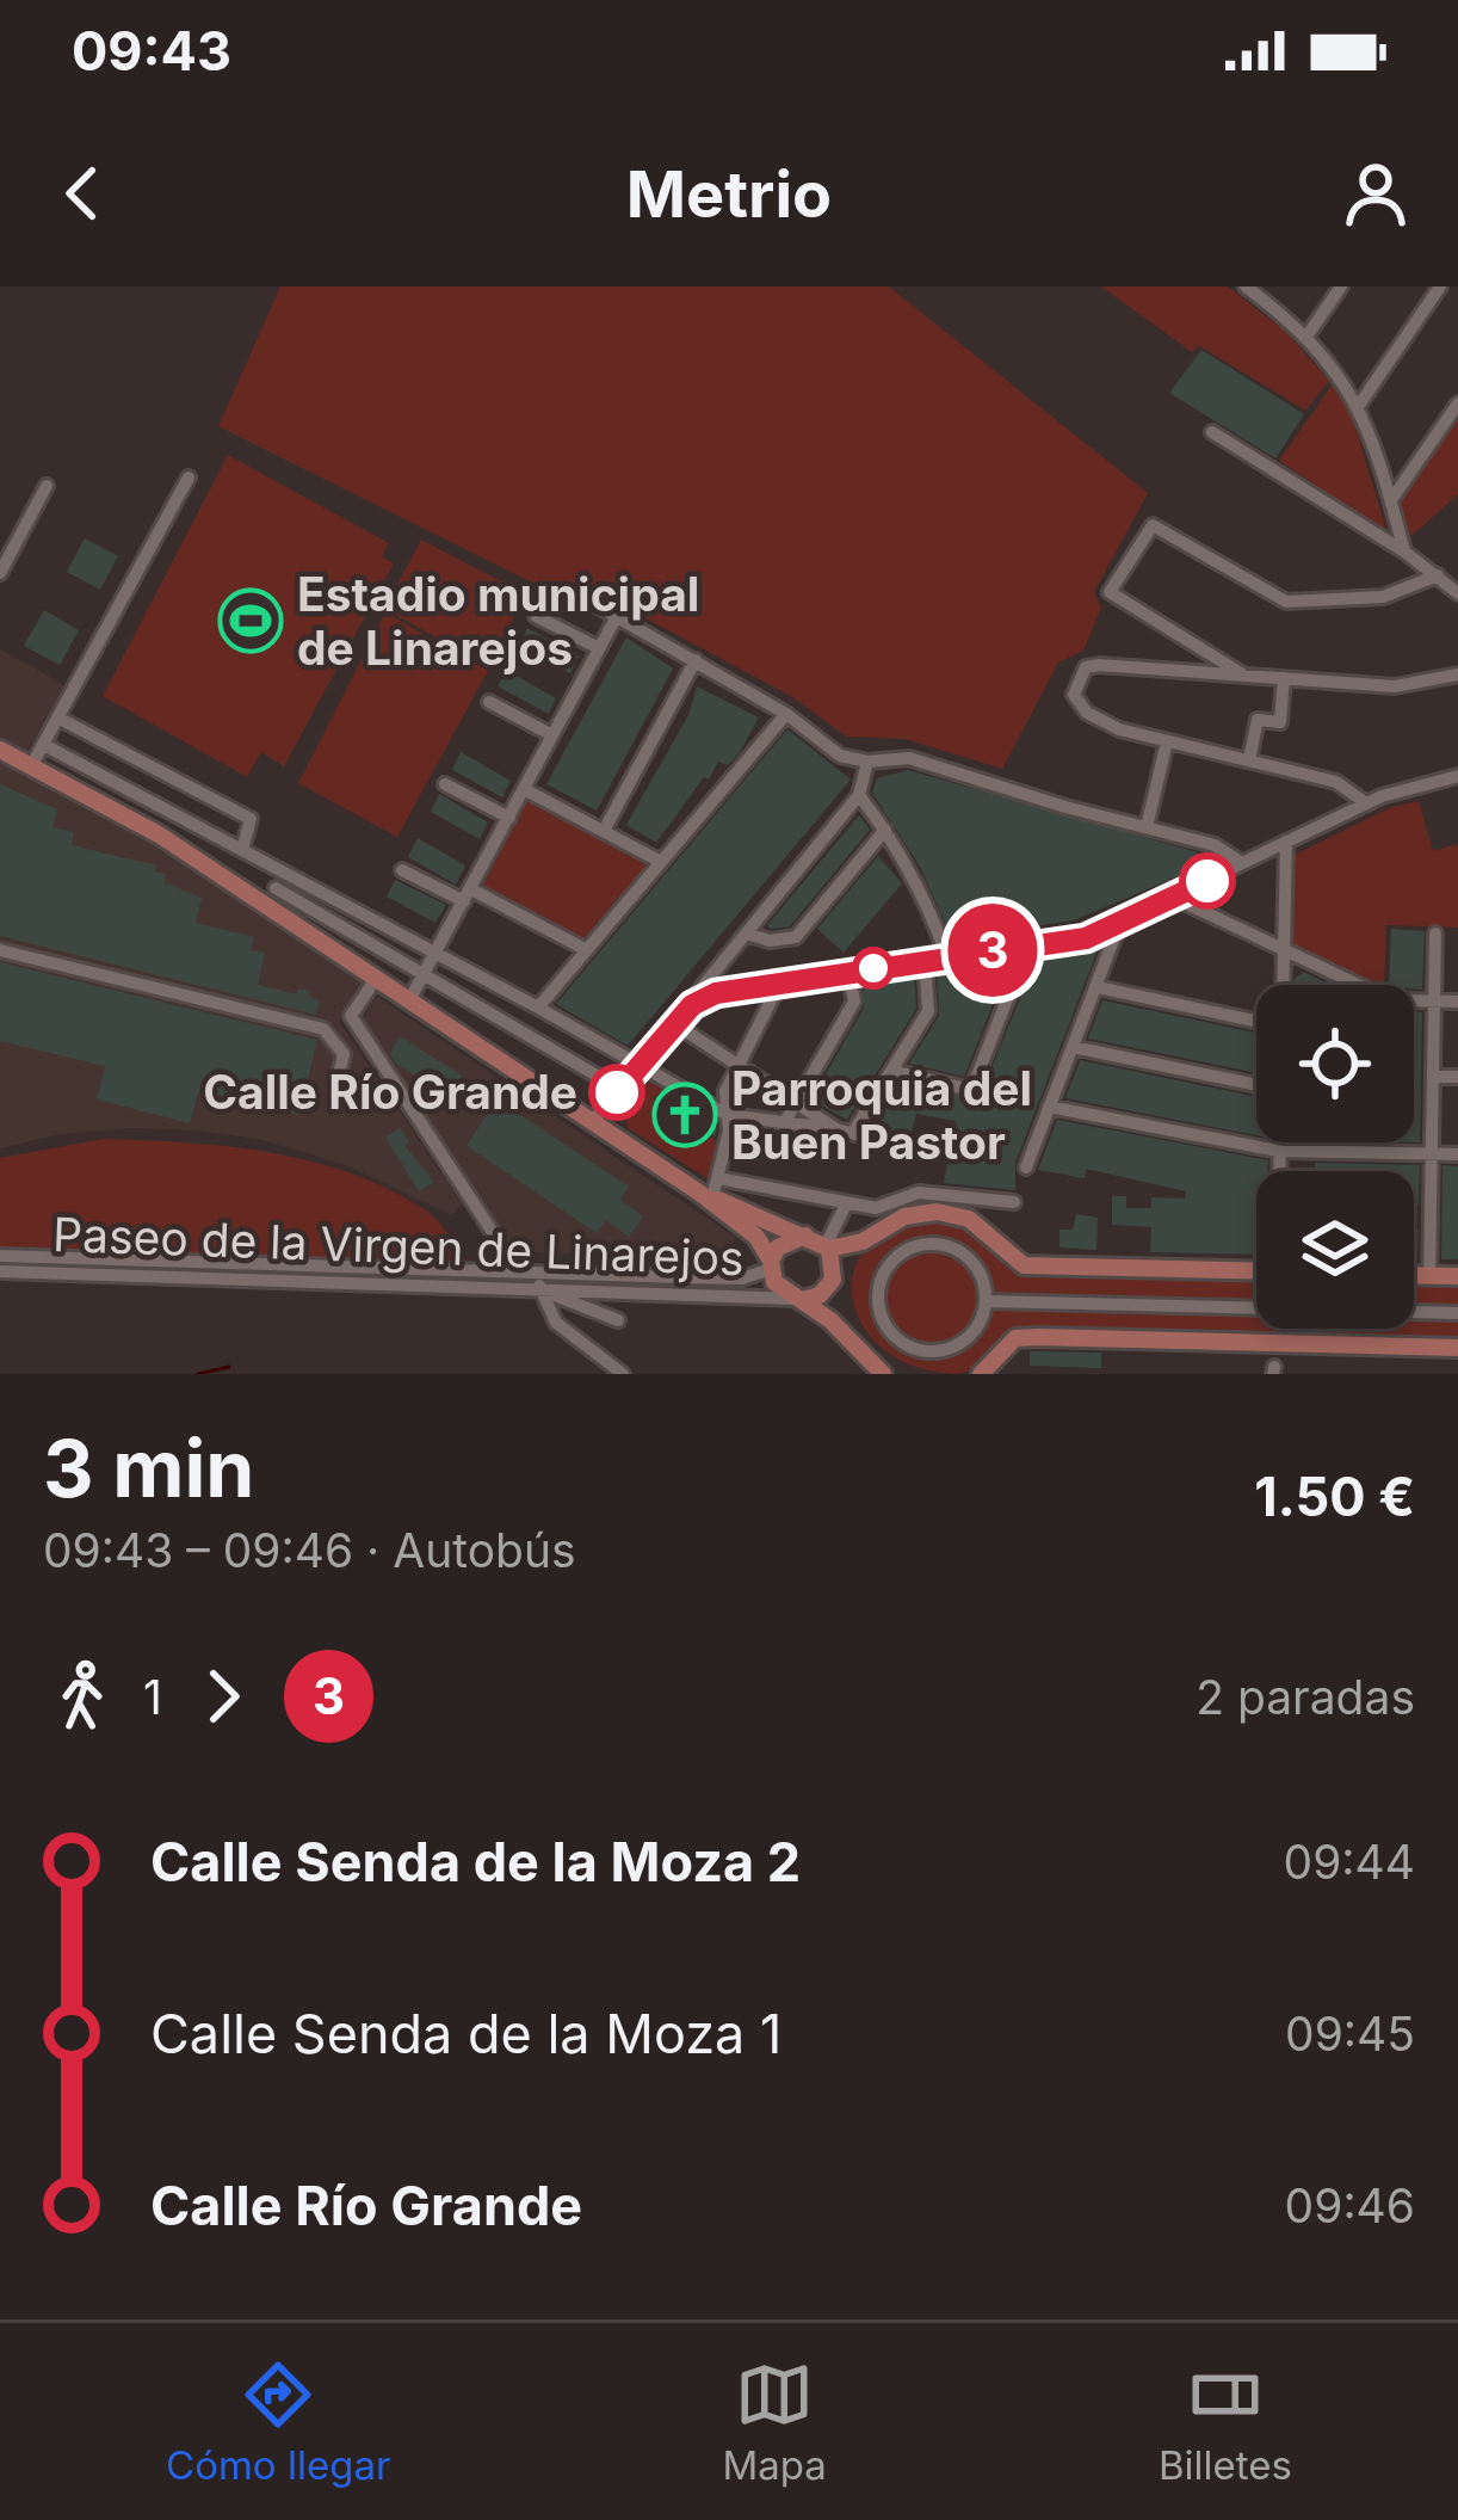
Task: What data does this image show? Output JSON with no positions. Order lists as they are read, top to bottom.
{
  "streets": {
    "street": ["Paseo de la Virgen de Linarejos"]
  },
  "places": {
    "sports": ["Estadio municipal de Linarejos"],
    "other": ["Calle Río Grande"],
    "church": ["Parroquia del Buen Pastor"]
  },
  "lines": ["bus line 3"],
  "page": {
    "status": "09:43",
    "header": "Metrio",
    "on_map": "3",
    "heading": ["3 min", "09:43 – 09:46 · Autobús", "1.50 €"],
    "legs": ["1", "3", "2 paradas"],
    "list": [
      {
        "name": "Calle Senda de la Moza 2",
        "value": "09:44"
      },
      {
        "name": "Calle Senda de la Moza 1",
        "value": "09:45"
      },
      {
        "name": "Calle Río Grande",
        "value": "09:46"
      }
    ],
    "tabs": ["Cómo llegar", "Mapa", "Billetes"]
  }
}
